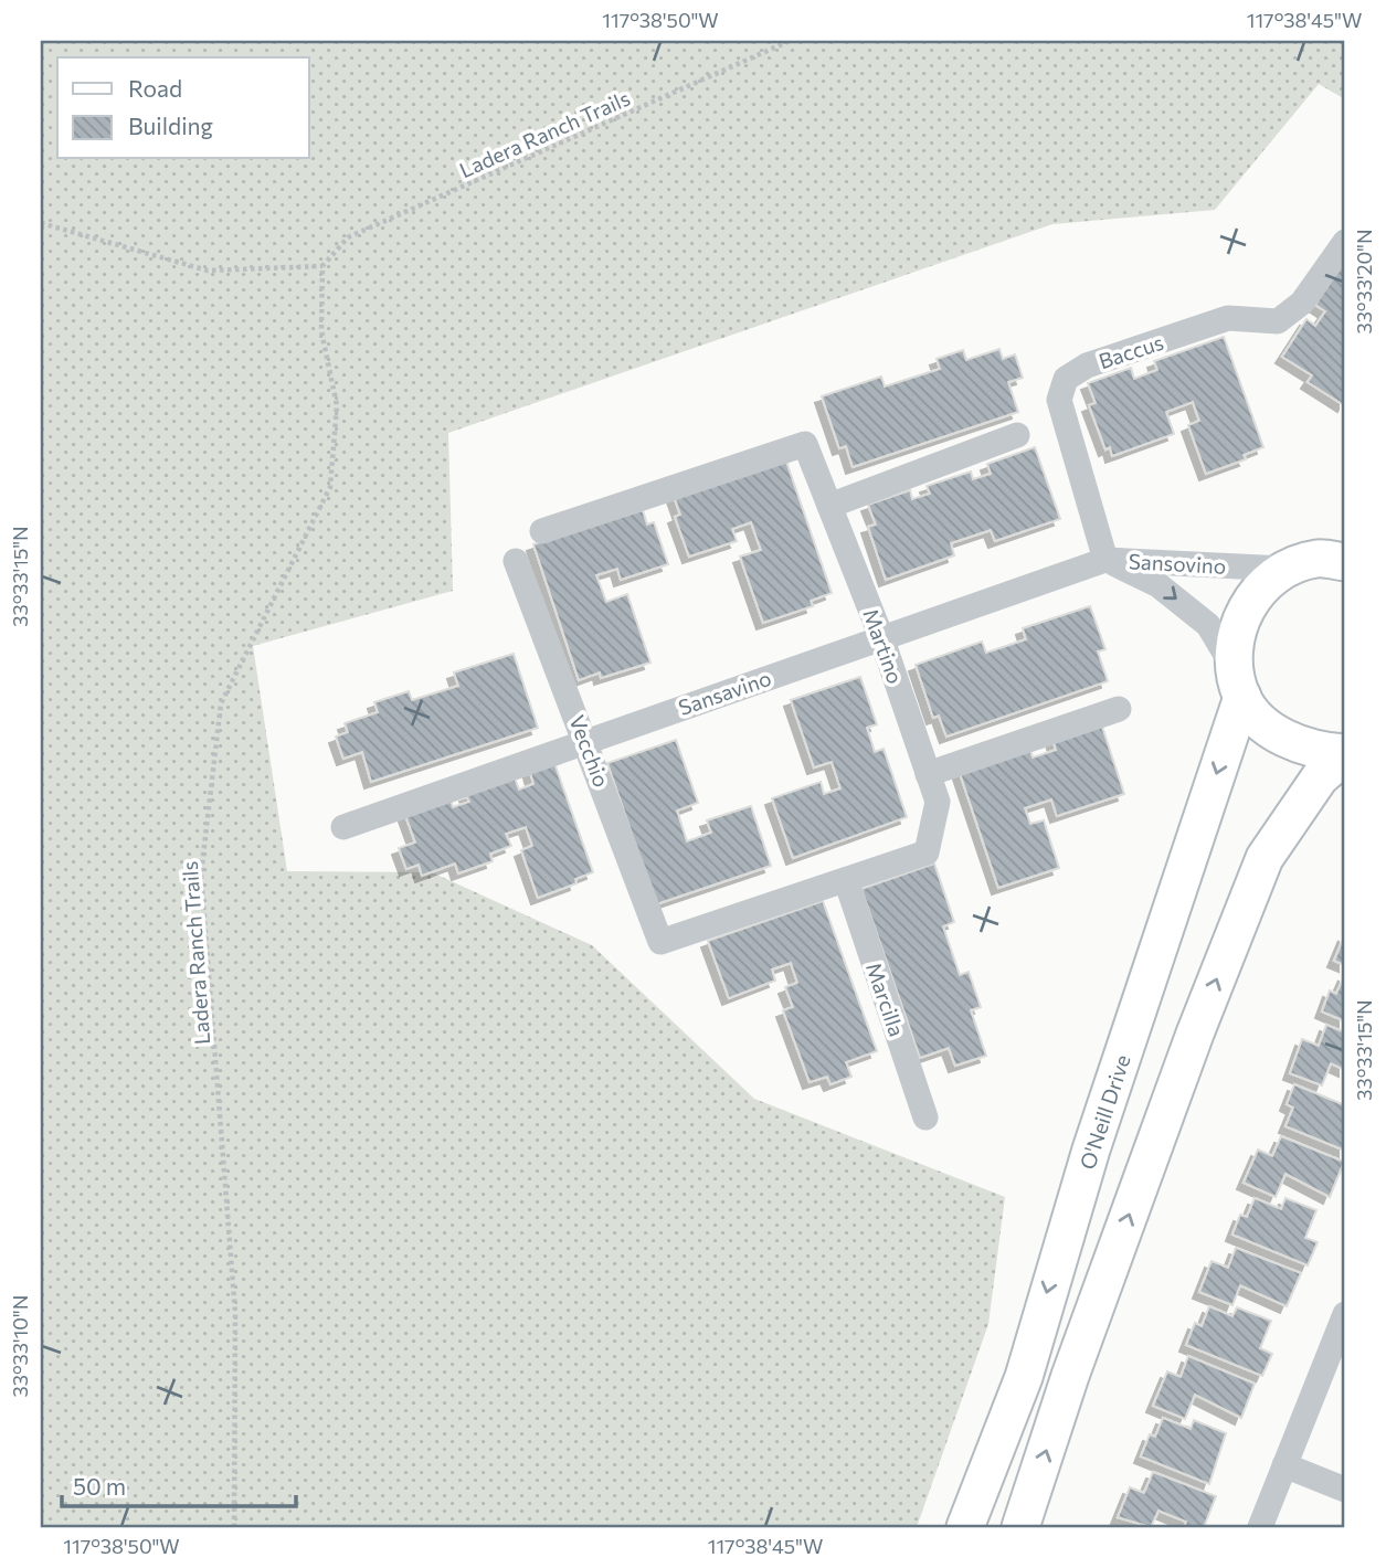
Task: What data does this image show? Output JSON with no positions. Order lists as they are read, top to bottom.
{
  "streets": {
    "main road": ["O'Neill Drive"],
    "street": [
      "Baccus",
      "Sansovino",
      "Martino",
      "Sansavino",
      "Vecchio",
      "Marcilla"
    ],
    "path": ["Ladera Ranch Trails"]
  },
  "crossings": [
    ["Baccus", "Sansovino"],
    ["Baccus", "Sansavino"],
    ["Sansovino", "Sansavino"],
    ["Sansovino", "O'Neill Drive"],
    ["Martino", "Sansavino"],
    ["Martino", "Vecchio"],
    ["Martino", "Marcilla"],
    ["Sansavino", "Vecchio"],
    ["Vecchio", "Marcilla"]
  ],
  "one_way": ["Sansovino"],
  "legend": ["Road", "Building"],
  "scale_bar": "50 m",
  "coordinates": [
    "117°38'50\"W",
    "117°38'45\"W",
    "33°33'20\"N",
    "33°33'15\"N",
    "33°33'10\"N"
  ]
}
